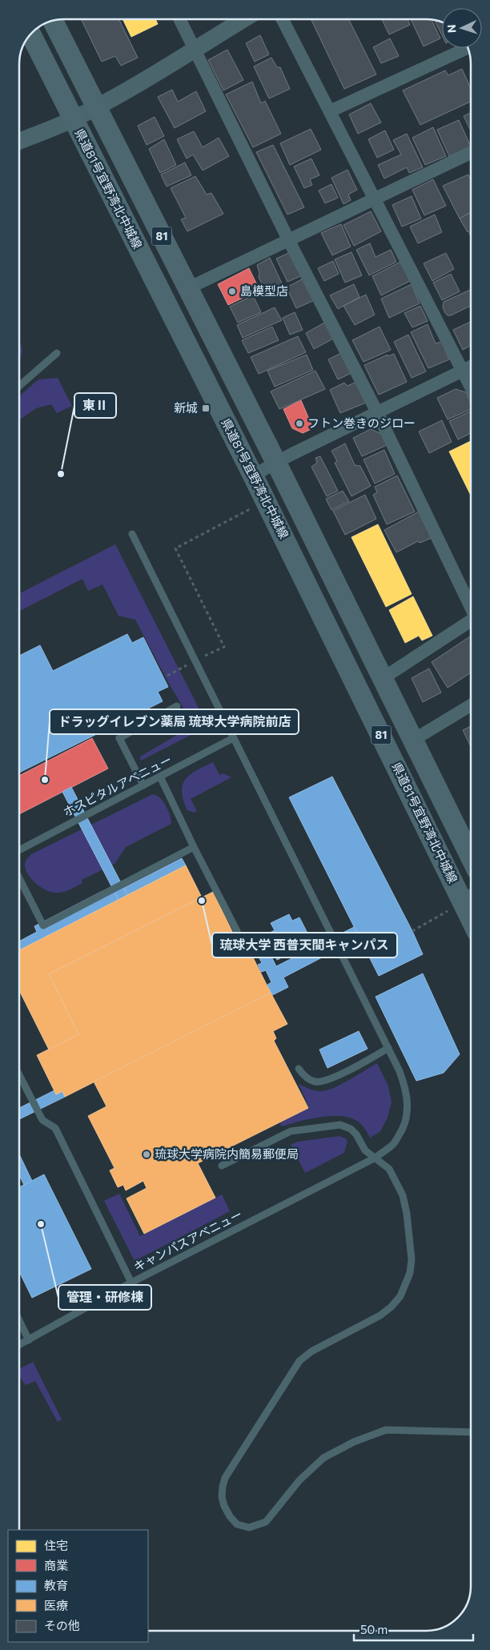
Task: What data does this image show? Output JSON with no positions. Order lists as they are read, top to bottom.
{
  "streets": {
    "main road": ["県道81号宜野湾北中城線", "81"],
    "lane": ["ホスピタルアベニュー", "キャンパスアベニュー"]
  },
  "crossings": [
    ["ホスピタルアベニュー", "キャンパスアベニュー"]
  ],
  "places": {
    "other": [
      "島模型店",
      "フトン巻きのジロー",
      "東Ⅱ",
      "ドラッグイレブン薬局 琉球大学病院前店",
      "琉球大学 西普天間キャンパス",
      "琉球大学病院内簡易郵便局",
      "管理・研修棟"
    ],
    "transit": ["新城"]
  },
  "legend": [
    "住宅",
    "商業",
    "教育",
    "医療",
    "その他"
  ],
  "scale_bar": "50 m",
  "north": "left"
}
